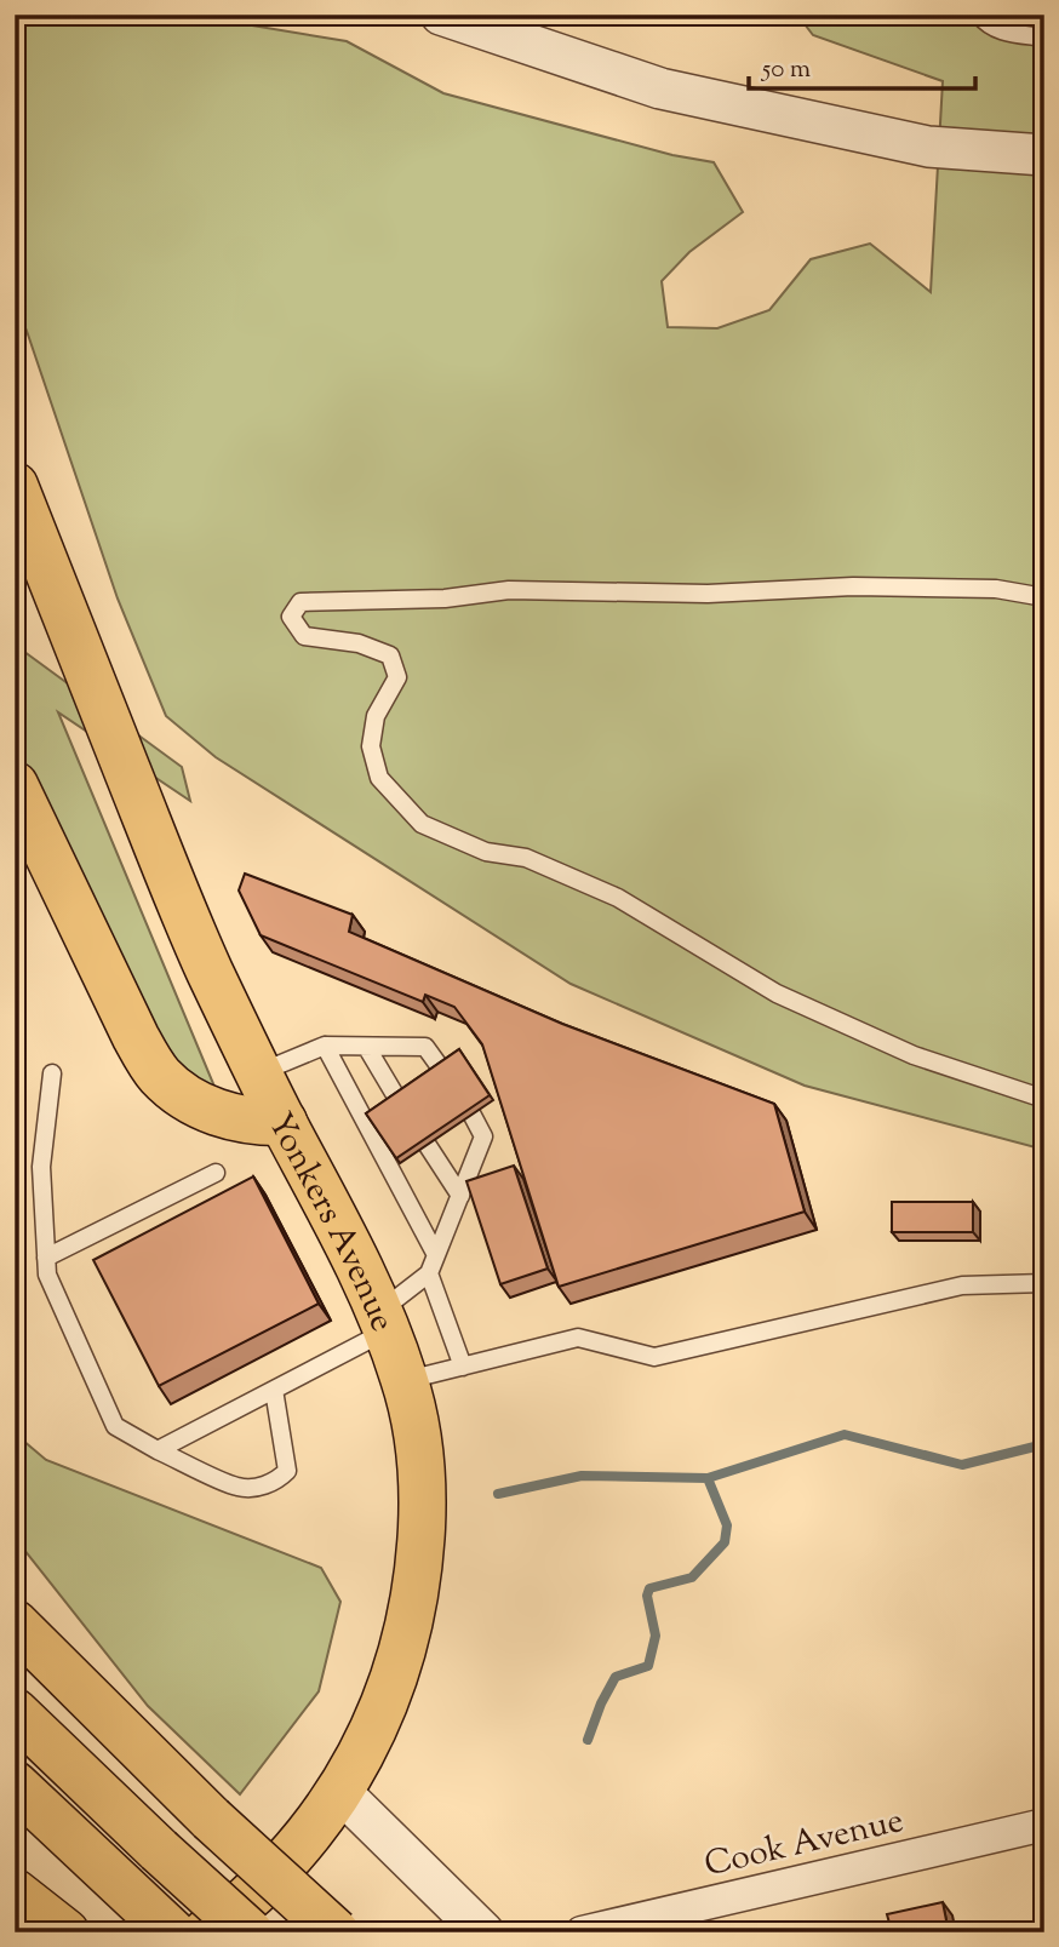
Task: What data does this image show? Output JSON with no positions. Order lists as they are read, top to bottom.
{
  "streets": {
    "main road": ["Yonkers Avenue"],
    "street": ["Cook Avenue"]
  },
  "scale_bar": "50 m"
}
